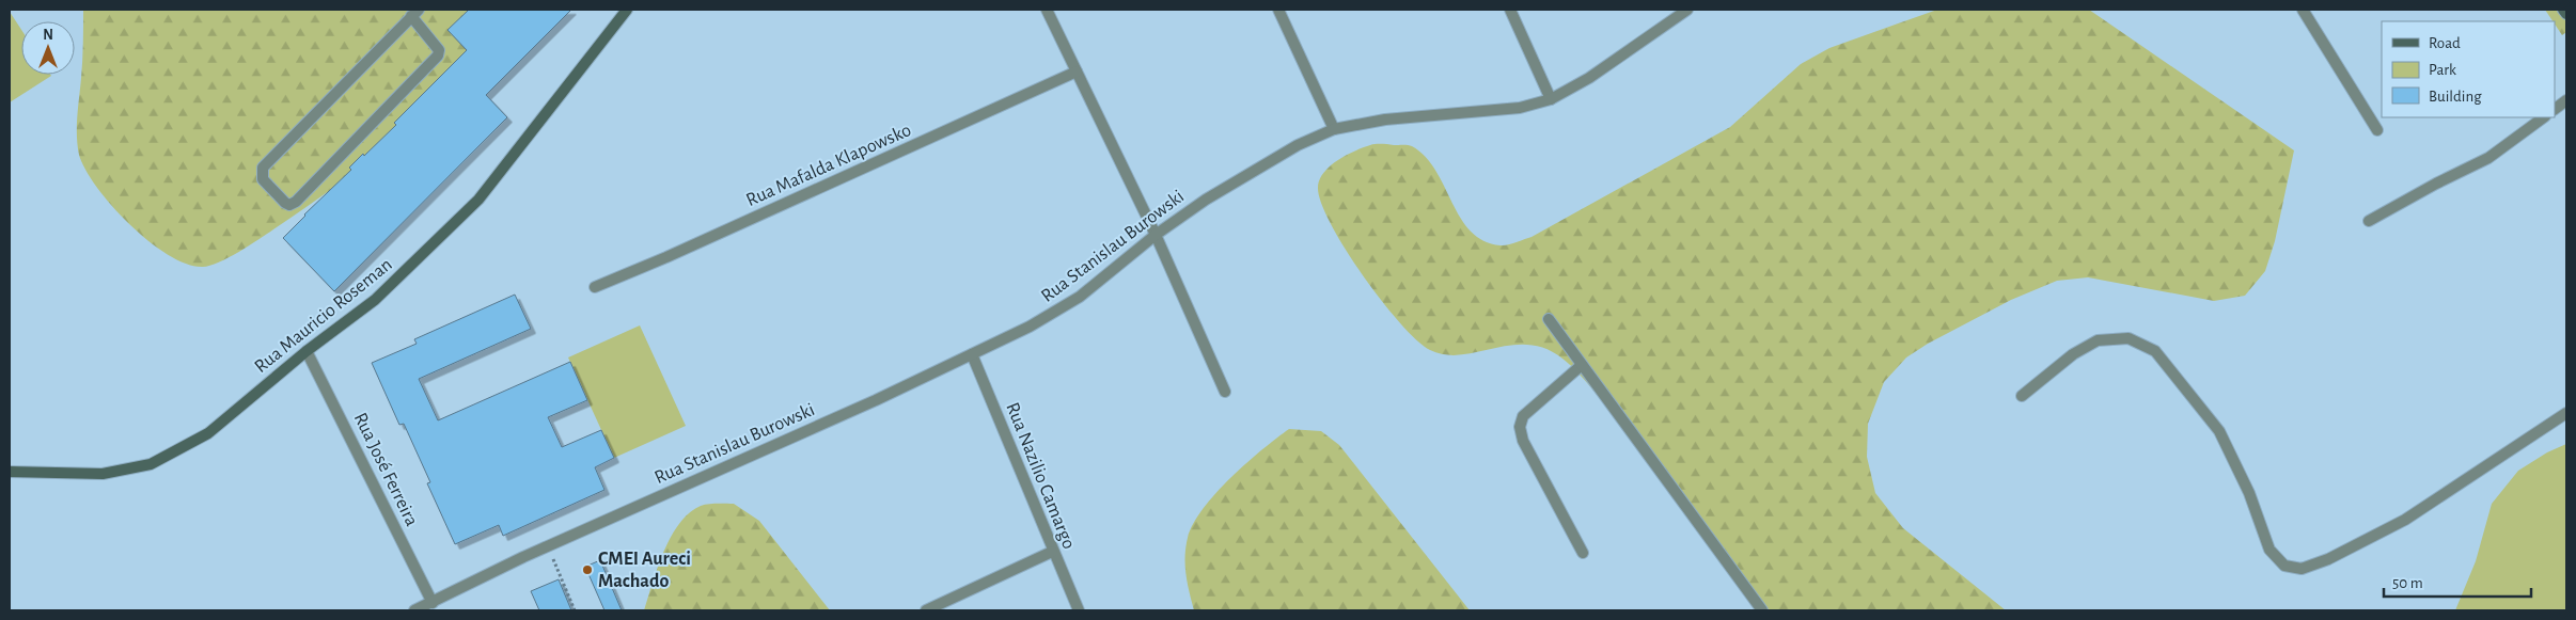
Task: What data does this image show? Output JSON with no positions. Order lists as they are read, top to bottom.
{
  "streets": {
    "main road": ["Rua Mauricio Roseman"],
    "street": [
      "Rua Mafalda Klapowsko",
      "Rua Stanislau Burowski",
      "Rua José Ferreira",
      "Rua Nazilio Camargo"
    ]
  },
  "crossings": [
    ["Rua Stanislau Burowski", "Rua José Ferreira"],
    ["Rua Stanislau Burowski", "Rua Nazilio Camargo"],
    ["Rua Mauricio Roseman", "Rua José Ferreira"]
  ],
  "places": ["CMEI Aureci Machado"],
  "legend": ["Road", "Park", "Building"],
  "scale_bar": "50 m",
  "north": "top"
}
